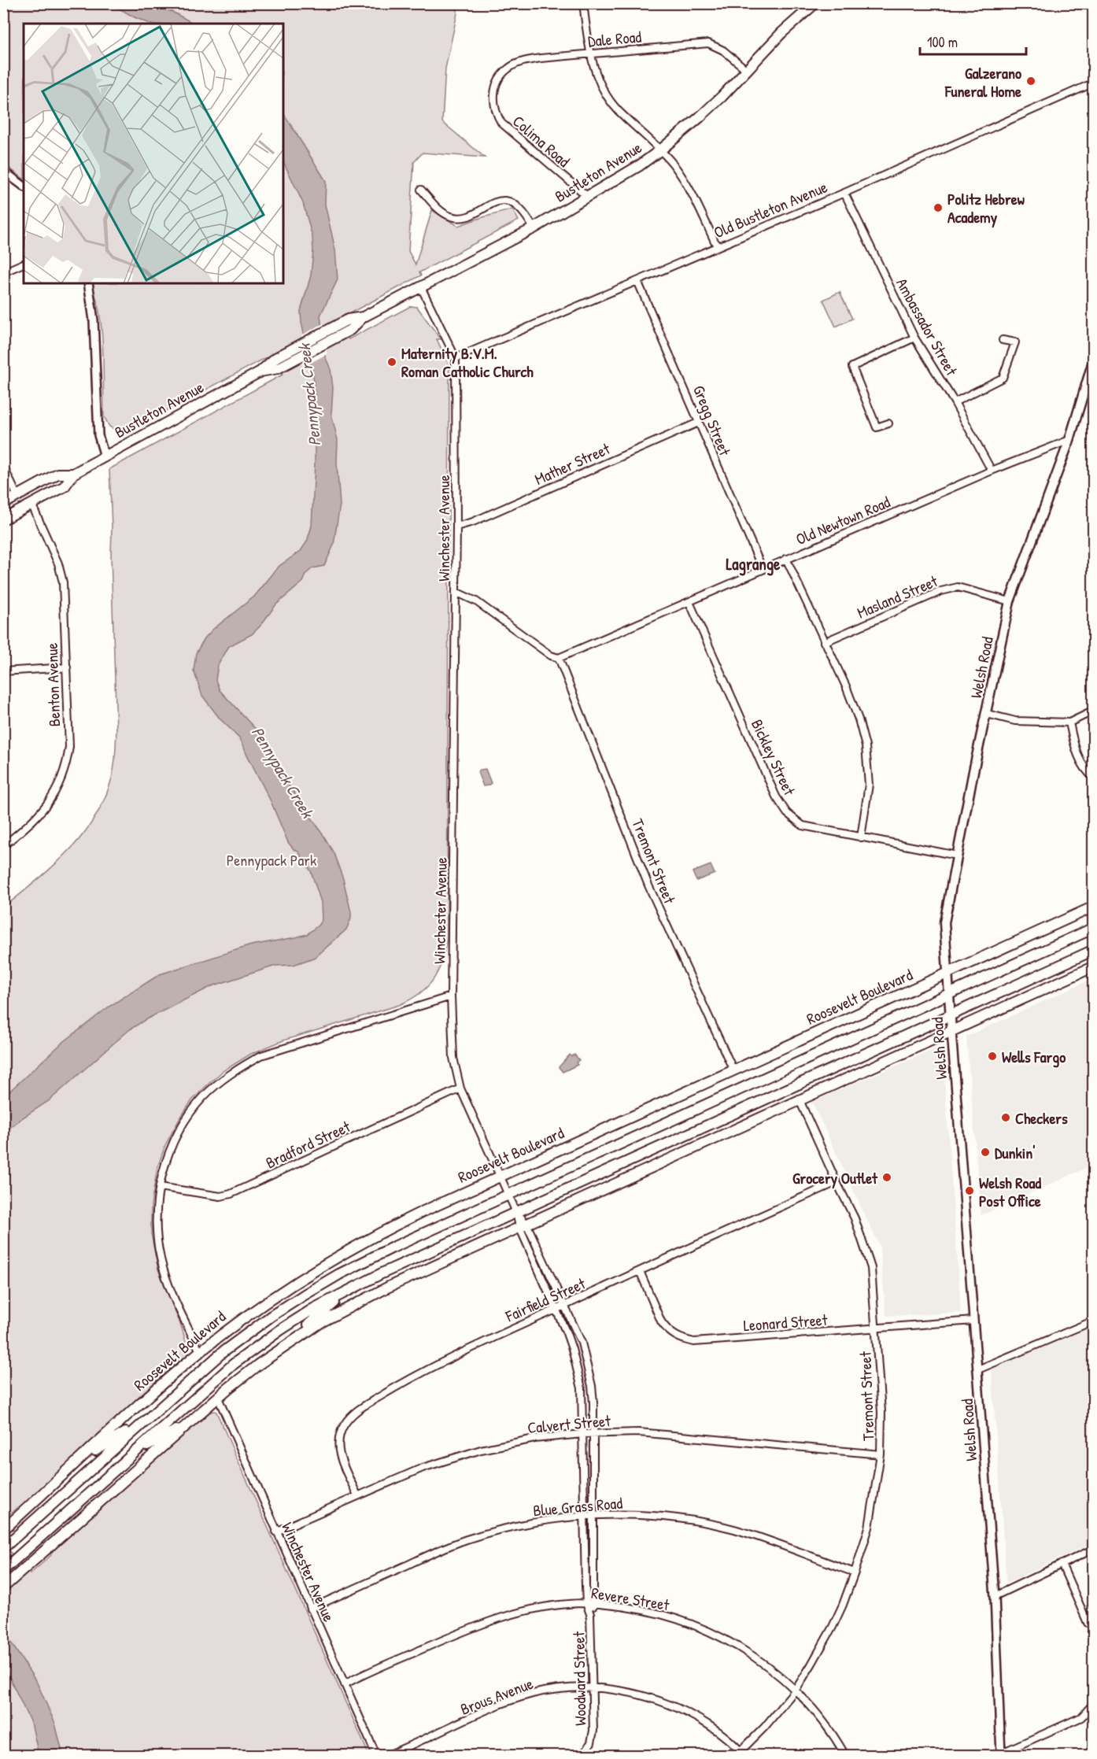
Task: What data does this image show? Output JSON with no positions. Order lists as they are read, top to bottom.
{
  "streets": {
    "main road": ["Bustleton Avenue", "Welsh Road", "Roosevelt Boulevard"],
    "street": [
      "Dale Road",
      "Colima Road",
      "Old Bustleton Avenue",
      "Ambassador Street",
      "Gregg Street",
      "Mather Street",
      "Old Newtown Road",
      "Winchester Avenue",
      "Masland Street",
      "Benton Avenue",
      "Bickley Street",
      "Tremont Street",
      "Bradford Street",
      "Fairfield Street",
      "Leonard Street",
      "Calvert Street",
      "Blue Grass Road",
      "Revere Street",
      "Woodward Street",
      "Brous Avenue"
    ]
  },
  "crossings": [
    ["Dale Road", "Colima Road"],
    ["Dale Road", "Bustleton Avenue"],
    ["Colima Road", "Bustleton Avenue"],
    ["Bustleton Avenue", "Winchester Avenue"],
    ["Bustleton Avenue", "Benton Avenue"],
    ["Old Bustleton Avenue", "Ambassador Street"],
    ["Old Bustleton Avenue", "Gregg Street"],
    ["Old Bustleton Avenue", "Winchester Avenue"],
    ["Ambassador Street", "Old Newtown Road"],
    ["Gregg Street", "Mather Street"],
    ["Gregg Street", "Old Newtown Road"],
    ["Mather Street", "Winchester Avenue"],
    ["Old Newtown Road", "Welsh Road"],
    ["Old Newtown Road", "Bickley Street"],
    ["Old Newtown Road", "Tremont Street"],
    ["Winchester Avenue", "Calvert Street"],
    ["Winchester Avenue", "Blue Grass Road"],
    ["Winchester Avenue", "Revere Street"],
    ["Winchester Avenue", "Woodward Street"],
    ["Masland Street", "Welsh Road"],
    ["Welsh Road", "Bickley Street"],
    ["Welsh Road", "Roosevelt Boulevard"],
    ["Welsh Road", "Leonard Street"],
    ["Tremont Street", "Roosevelt Boulevard"],
    ["Tremont Street", "Fairfield Street"],
    ["Tremont Street", "Leonard Street"],
    ["Tremont Street", "Calvert Street"],
    ["Tremont Street", "Blue Grass Road"],
    ["Tremont Street", "Revere Street"],
    ["Tremont Street", "Brous Avenue"],
    ["Roosevelt Boulevard", "Woodward Street"],
    ["Bradford Street", "Woodward Street"],
    ["Fairfield Street", "Leonard Street"],
    ["Fairfield Street", "Calvert Street"],
    ["Fairfield Street", "Woodward Street"],
    ["Calvert Street", "Woodward Street"],
    ["Blue Grass Road", "Woodward Street"],
    ["Revere Street", "Woodward Street"],
    ["Woodward Street", "Brous Avenue"]
  ],
  "districts": ["Lagrange"],
  "water": ["Pennypack Creek"],
  "parks": ["Pennypack Park"],
  "places": [
    "Galzerano Funeral Home",
    "Politz Hebrew Academy",
    "Maternity B.V.M. Roman Catholic Church",
    "Wells Fargo",
    "Checkers",
    "Dunkin'",
    "Grocery Outlet",
    "Welsh Road Post Office"
  ],
  "scale_bar": "100 m"
}
